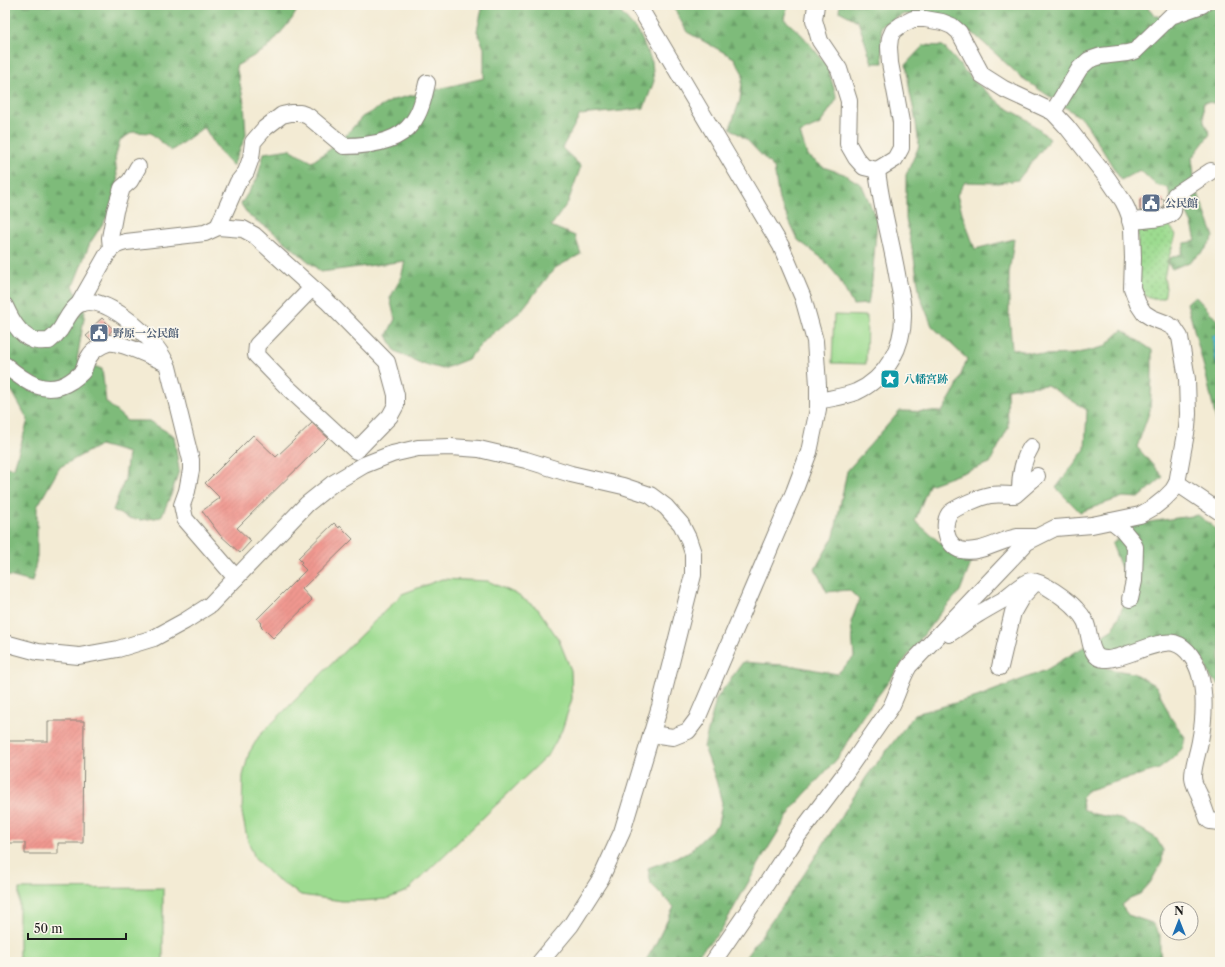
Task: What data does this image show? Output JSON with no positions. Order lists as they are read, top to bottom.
{
  "places": {
    "public building": ["公民館", "野原一公民館"],
    "place": ["八幡宮跡"]
  },
  "scale_bar": "50 m",
  "north": "top"
}
